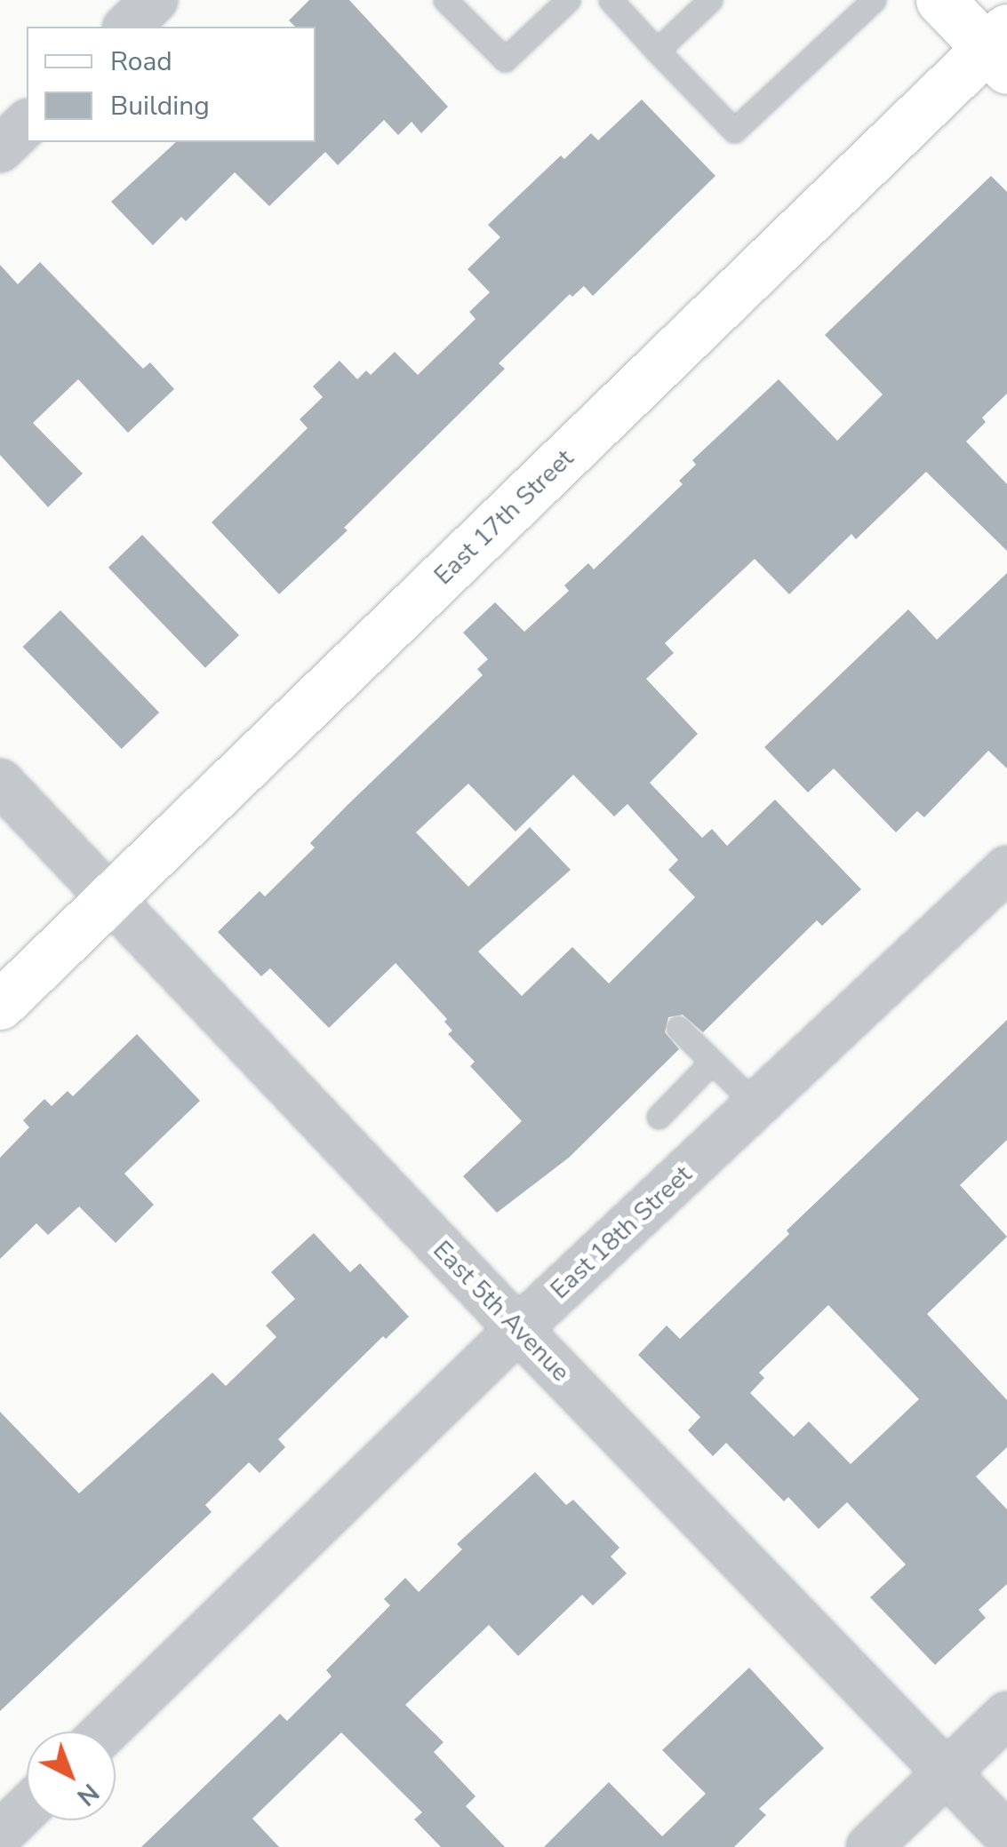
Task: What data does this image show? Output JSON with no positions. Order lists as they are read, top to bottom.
{
  "streets": {
    "street": ["East 17th Street", "East 18th Street", "East 5th Avenue"]
  },
  "crossings": [
    ["East 17th Street", "East 5th Avenue"],
    ["East 18th Street", "East 5th Avenue"]
  ],
  "legend": ["Road", "Building"],
  "north": "bottom right"
}
